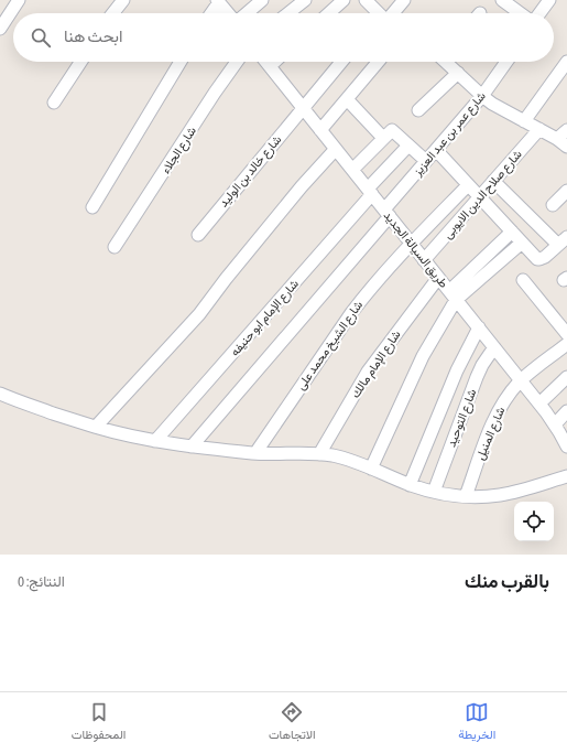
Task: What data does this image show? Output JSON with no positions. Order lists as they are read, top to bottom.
{
  "streets": {
    "street": [
      "شارع عمر بن عبد العزيز",
      "شارع الجلاء",
      "شارع خالد بن الوليد",
      "شارع صلاح الدين الايوبى",
      "طريق السيالة الجديد",
      "شارع الإمام ابو حنيفه",
      "شارع الشيخ محمد على",
      "شارع الإمام مالك",
      "شارع التوحيد",
      "شارع المنيل"
    ]
  },
  "crossings": [
    ["شارع عمر بن عبد العزيز", "طريق السيالة الجديد"],
    ["شارع خالد بن الوليد", "طريق السيالة الجديد"],
    ["شارع صلاح الدين الايوبى", "طريق السيالة الجديد"],
    ["طريق السيالة الجديد", "شارع الإمام ابو حنيفه"],
    ["طريق السيالة الجديد", "شارع الشيخ محمد على"],
    ["طريق السيالة الجديد", "شارع الإمام مالك"],
    ["طريق السيالة الجديد", "شارع التوحيد"],
    ["طريق السيالة الجديد", "شارع المنيل"]
  ],
  "page": {
    "search": "ابحث هنا",
    "heading": ["بالقرب منك", "النتائج: 0"],
    "nav": ["الخريطة", "الاتجاهات", "المحفوظات"]
  }
}
